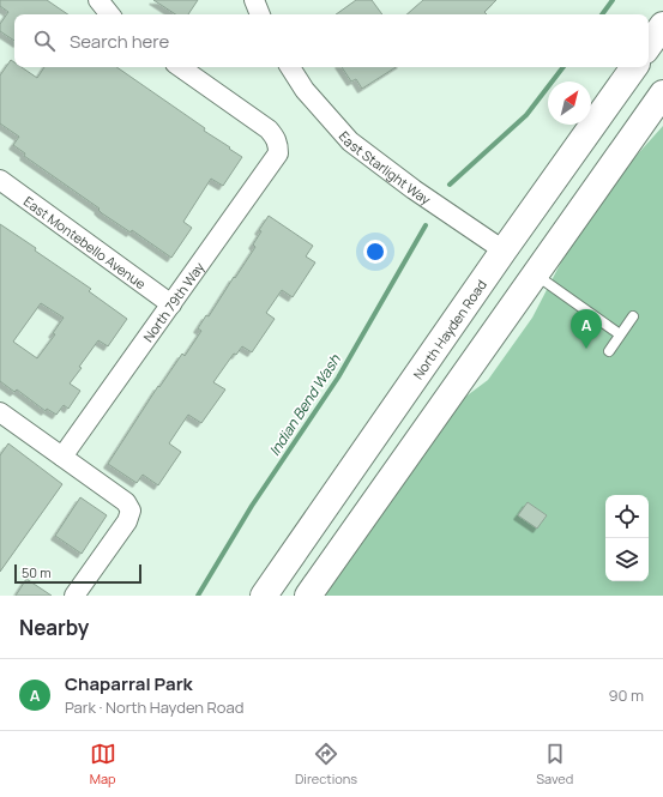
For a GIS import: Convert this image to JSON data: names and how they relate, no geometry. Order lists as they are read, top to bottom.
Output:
{
  "streets": {
    "main road": ["North Hayden Road"],
    "street": ["East Starlight Way", "East Montebello Avenue", "North 79th Way"]
  },
  "crossings": [
    ["East Starlight Way", "North Hayden Road"],
    ["East Montebello Avenue", "North 79th Way"]
  ],
  "water": ["Indian Bend Wash"],
  "scale_bar": "50 m",
  "north": "top right",
  "page": {
    "search": "Search here",
    "pins": "A",
    "scale": "50 m",
    "heading": "Nearby",
    "list": [
      {
        "mark": "A",
        "name": "Chaparral Park",
        "note": "Park · North Hayden Road",
        "value": "90 m"
      }
    ],
    "nav": ["Map", "Directions", "Saved"]
  }
}
